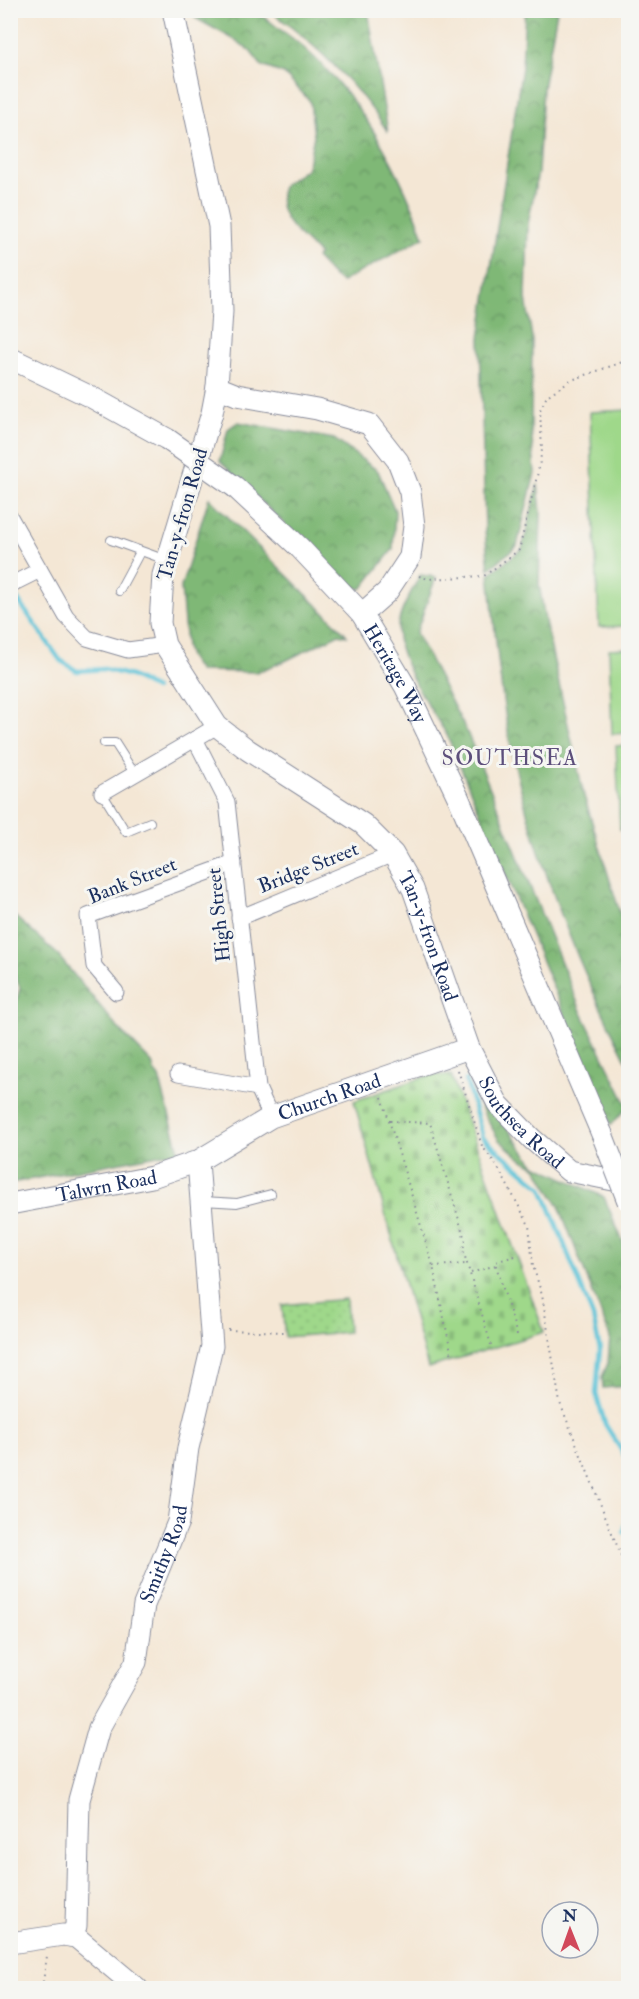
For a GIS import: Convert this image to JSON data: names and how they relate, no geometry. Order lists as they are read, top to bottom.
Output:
{
  "streets": {
    "street": [
      "Tan-y-fron Road",
      "Heritage Way",
      "Bridge Street",
      "Bank Street",
      "High Street",
      "Church Road",
      "Southsea Road",
      "Talwrn Road",
      "Smithy Road"
    ]
  },
  "crossings": [
    ["Tan-y-fron Road", "Bridge Street"],
    ["Tan-y-fron Road", "Church Road"],
    ["Tan-y-fron Road", "Southsea Road"],
    ["Bridge Street", "High Street"],
    ["Bank Street", "High Street"],
    ["High Street", "Church Road"],
    ["Church Road", "Southsea Road"],
    ["Church Road", "Talwrn Road"],
    ["Church Road", "Smithy Road"],
    ["Talwrn Road", "Smithy Road"]
  ],
  "districts": ["SOUTHSEA"],
  "north": "top"
}
